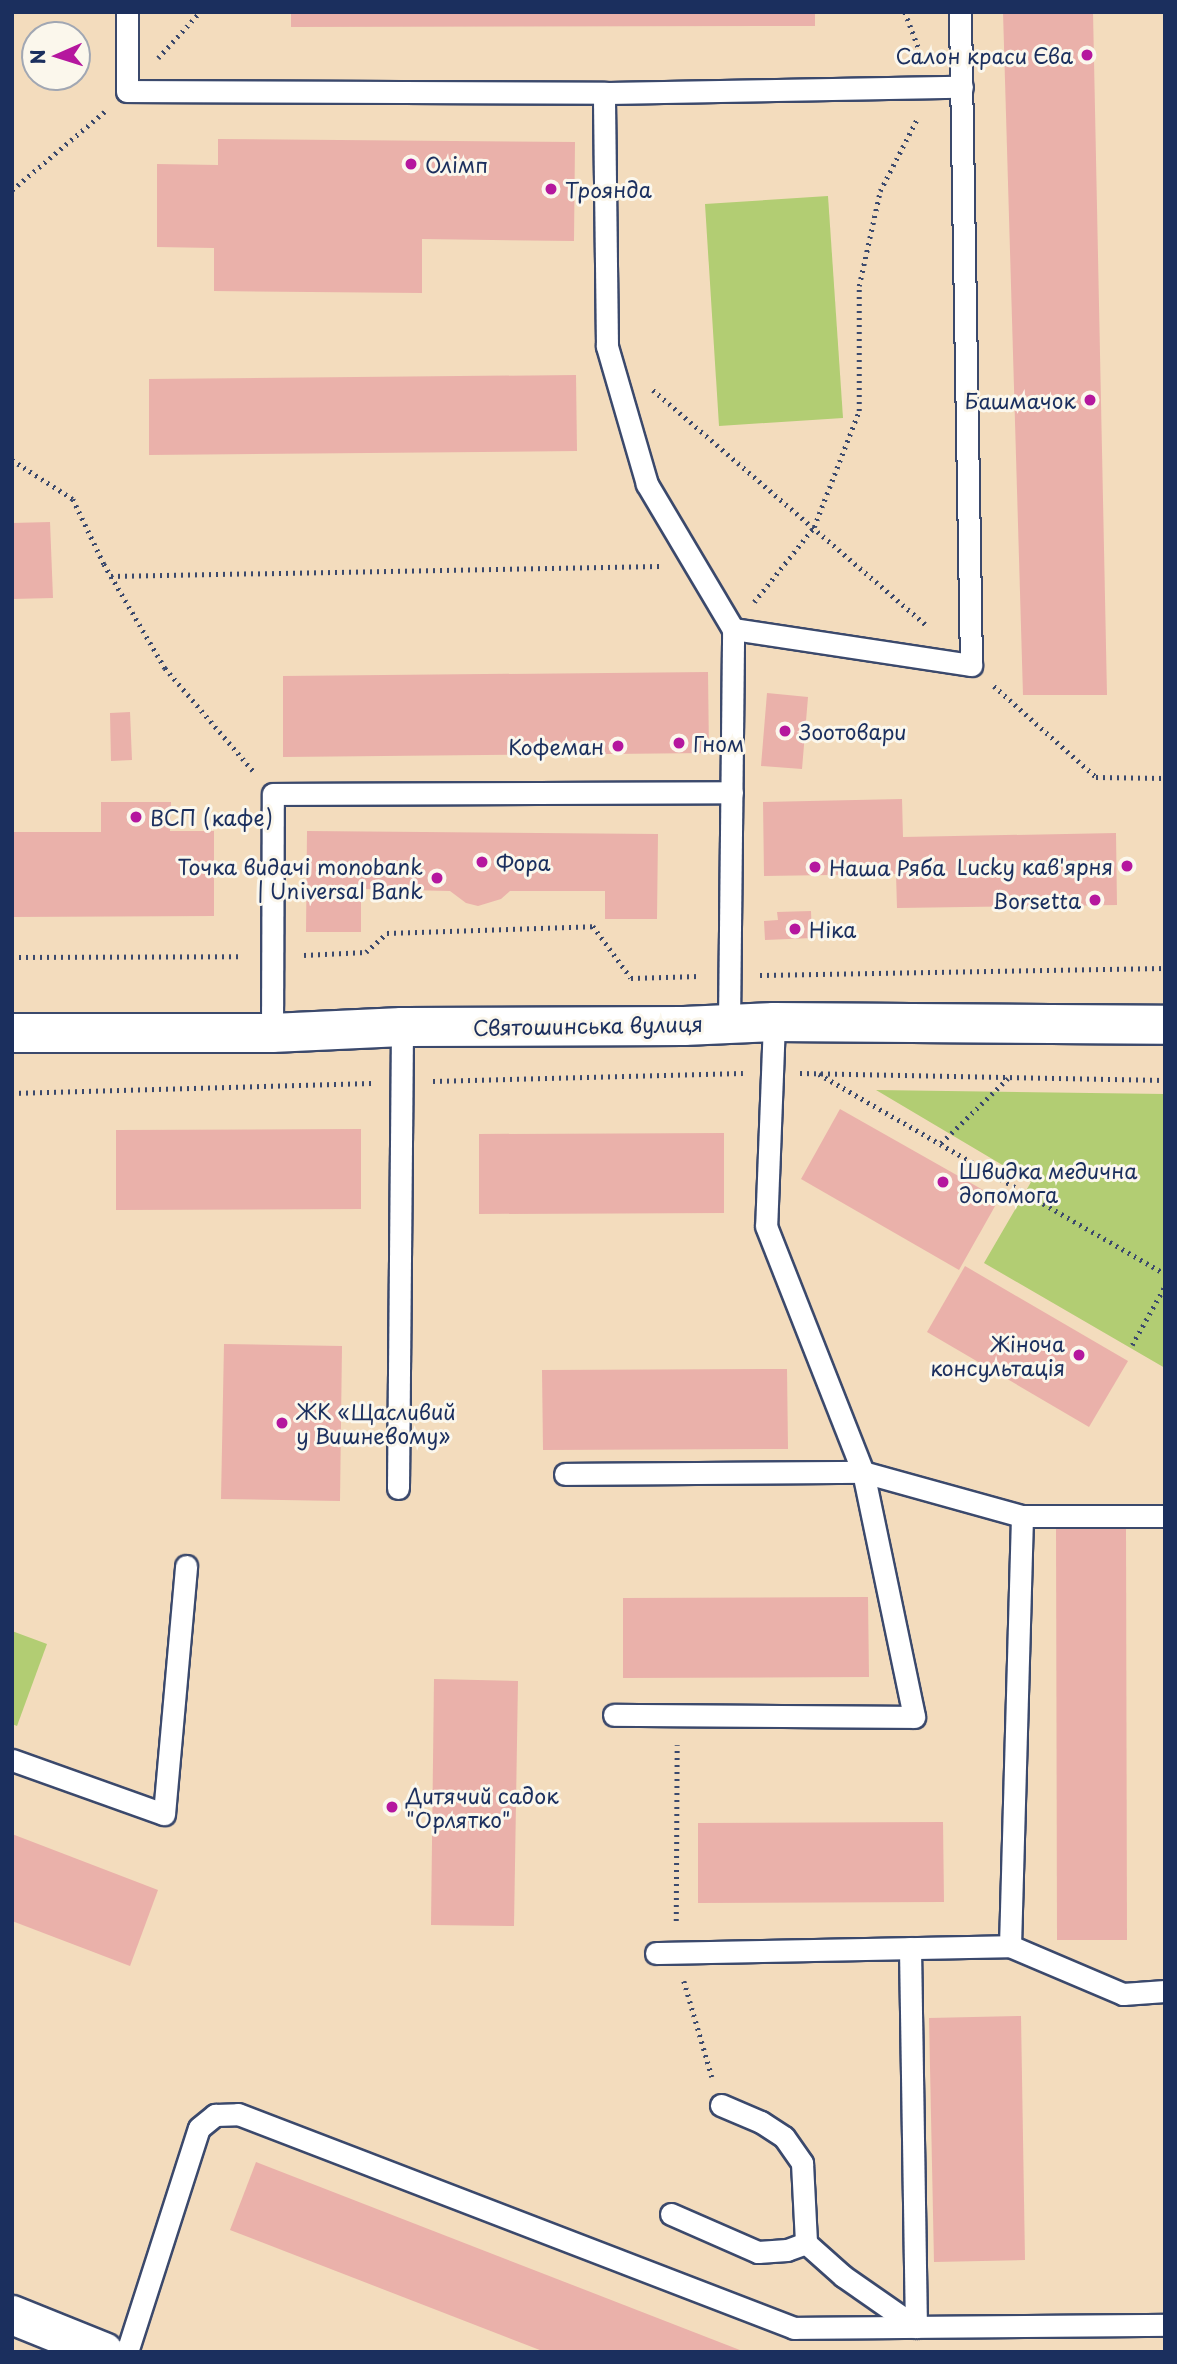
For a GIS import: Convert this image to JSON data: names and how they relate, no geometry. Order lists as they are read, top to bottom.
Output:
{
  "streets": {
    "street": ["Святошинська вулиця"]
  },
  "places": [
    "Салон краси Єва",
    "Олімп",
    "Троянда",
    "Башмачок",
    "Зоотовари",
    "Гном",
    "Кофеман",
    "ВСП (кафе)",
    "Фора",
    "Lucky кав'ярня",
    "Наша Ряба",
    "Точка видачі monobank | Universal Bank",
    "Borsetta",
    "Ніка",
    "Швидка медична допомога",
    "Жіноча консультація",
    "ЖК «Щасливий у Вишневому»",
    "Дитячий садок \"Орлятко\""
  ],
  "north": "left"
}
